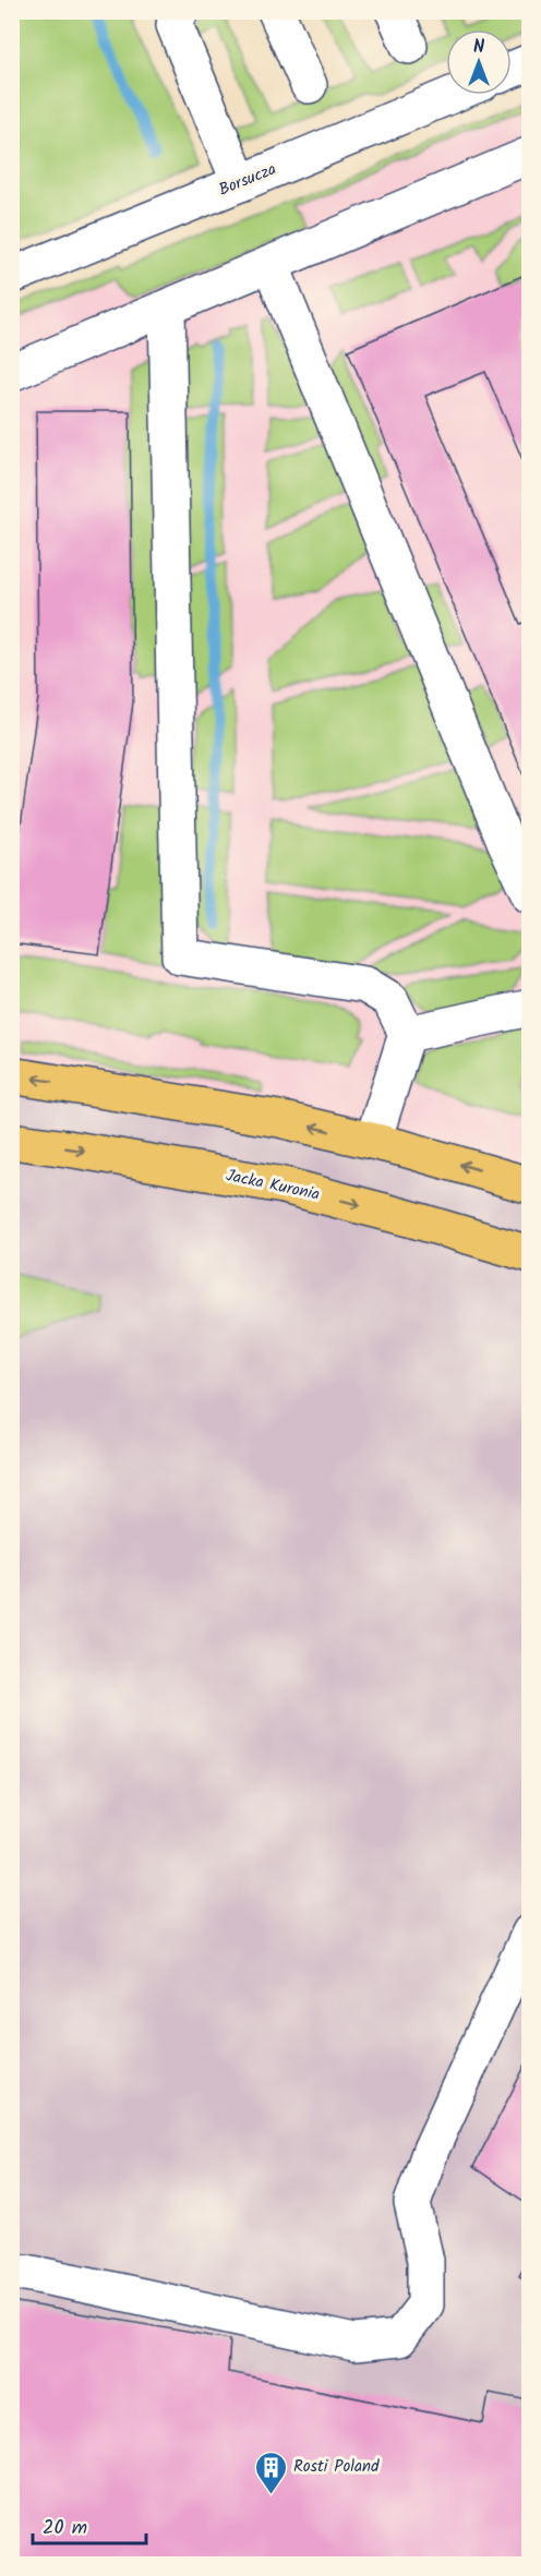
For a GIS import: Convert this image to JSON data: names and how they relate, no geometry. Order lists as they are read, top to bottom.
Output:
{
  "streets": {
    "main road": ["Jacka Kuronia"],
    "street": ["Borsucza"]
  },
  "places": {
    "building": ["Rosti Poland"]
  },
  "scale_bar": "20 m",
  "north": "top"
}
